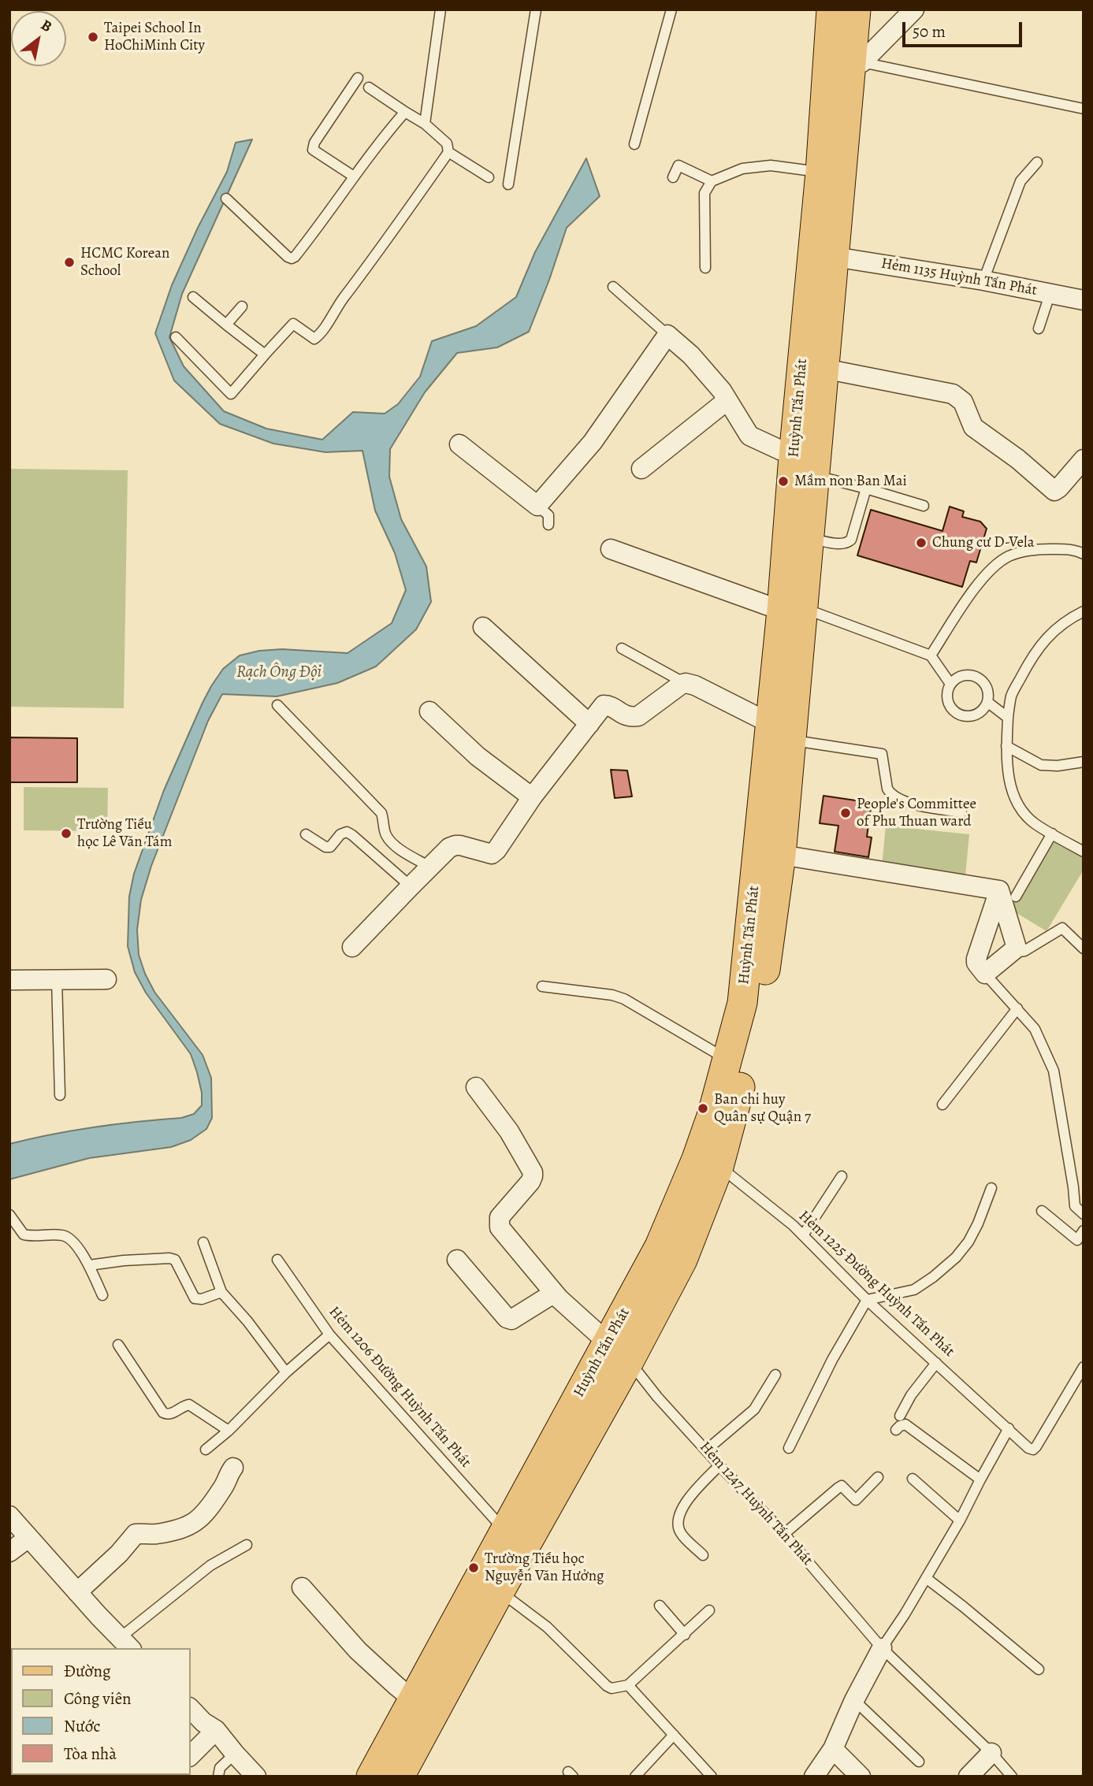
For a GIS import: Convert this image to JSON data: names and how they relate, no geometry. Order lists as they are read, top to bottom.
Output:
{
  "streets": {
    "main road": ["Huỳnh Tấn Phát"],
    "street": ["Hẻm 1135 Huỳnh Tấn Phát"],
    "lane": ["Hẻm 1225 Đường Huỳnh Tấn Phát", "Hẻm 1206 Đường Huỳnh Tấn Phát", "Hẻm 1247 Huỳnh Tấn Phát"]
  },
  "crossings": [
    ["Hẻm 1135 Huỳnh Tấn Phát", "Huỳnh Tấn Phát"],
    ["Huỳnh Tấn Phát", "Hẻm 1225 Đường Huỳnh Tấn Phát"],
    ["Huỳnh Tấn Phát", "Hẻm 1206 Đường Huỳnh Tấn Phát"],
    ["Huỳnh Tấn Phát", "Hẻm 1247 Huỳnh Tấn Phát"]
  ],
  "water": ["Rạch Ông Đội"],
  "places": [
    "Taipei School In HoChiMinh City",
    "HCMC Korean School",
    "Mầm non Ban Mai",
    "Chung cư D-Vela",
    "People's Committee of Phu Thuan ward",
    "Trường Tiểu học Lê Văn Tám",
    "Ban chỉ huy Quân sự Quận 7",
    "Trường Tiểu học Nguyễn Văn Hưởng"
  ],
  "legend": [
    "Đường",
    "Công viên",
    "Nước",
    "Tòa nhà"
  ],
  "scale_bar": "50 m",
  "north": "top right"
}
